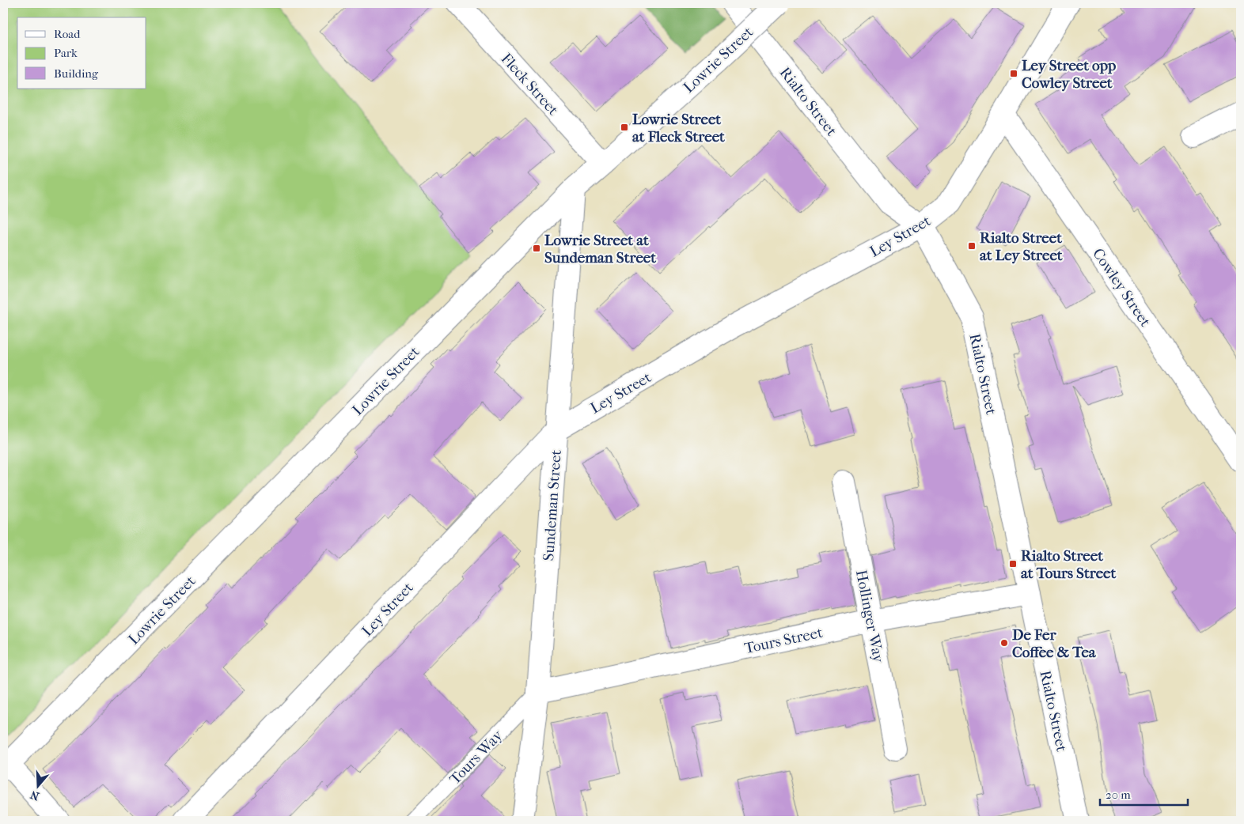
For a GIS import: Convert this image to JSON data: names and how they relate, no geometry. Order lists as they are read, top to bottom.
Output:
{
  "streets": {
    "street": [
      "Lowrie Street",
      "Fleck Street",
      "Rialto Street",
      "Ley Street",
      "Cowley Street",
      "Sundeman Street",
      "Hollinger Way",
      "Tours Street"
    ],
    "lane": ["Tours Way"]
  },
  "crossings": [
    ["Lowrie Street", "Fleck Street"],
    ["Lowrie Street", "Sundeman Street"],
    ["Rialto Street", "Ley Street"],
    ["Rialto Street", "Tours Street"],
    ["Ley Street", "Cowley Street"],
    ["Ley Street", "Sundeman Street"],
    ["Sundeman Street", "Tours Street"],
    ["Sundeman Street", "Tours Way"],
    ["Hollinger Way", "Tours Street"],
    ["Tours Street", "Tours Way"]
  ],
  "places": {
    "transit": [
      "Ley Street opp Cowley Street",
      "Lowrie Street at Fleck Street",
      "Rialto Street at Ley Street",
      "Lowrie Street at Sundeman Street",
      "Rialto Street at Tours Street"
    ],
    "other": ["De Fer Coffee & Tea"]
  },
  "legend": ["Road", "Park", "Building"],
  "scale_bar": "20 m",
  "north": "bottom"
}
